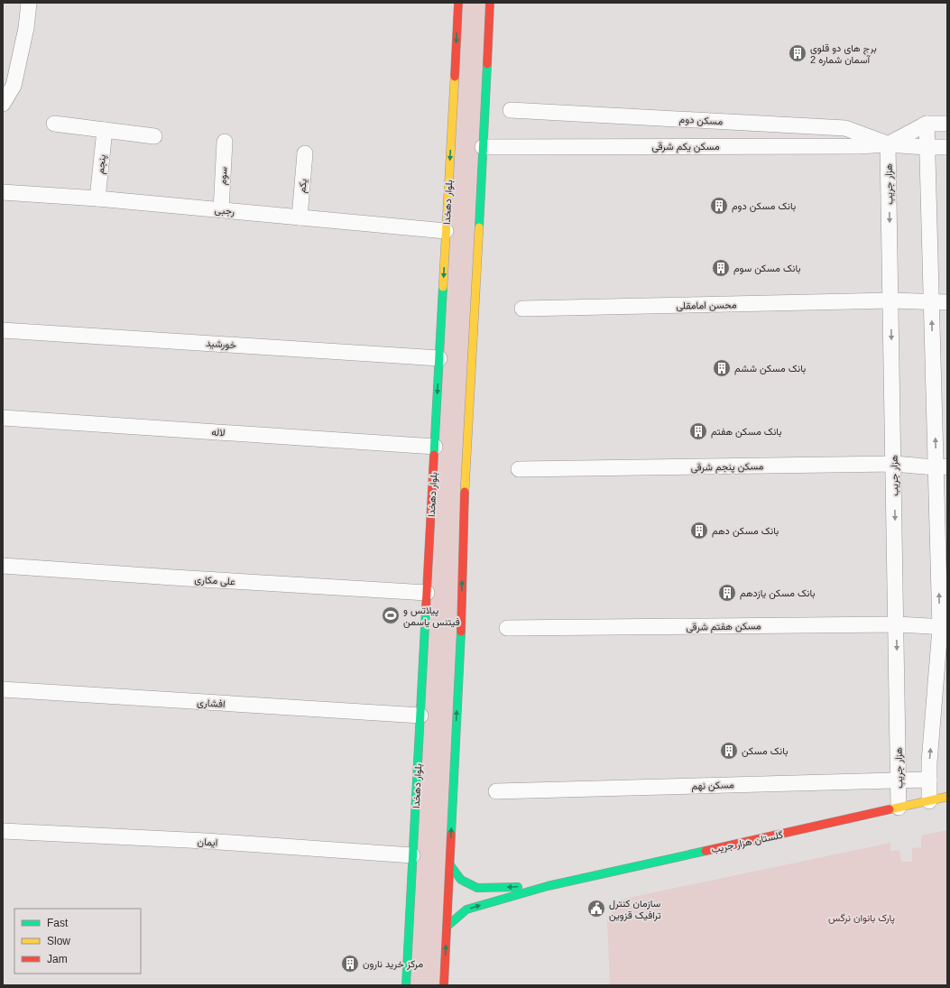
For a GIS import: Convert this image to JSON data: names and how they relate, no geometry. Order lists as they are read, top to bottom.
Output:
{
  "streets": {
    "main road": ["بلوار دهخدا", "گلستان هزار جریب"],
    "street": [
      "مسکن دوم",
      "مسکن یکم شرقی",
      "پنجم",
      "سوم",
      "هزار جریب",
      "یکم",
      "رجبی",
      "محسن امامقلی",
      "خورشید",
      "لاله",
      "مسکن پنجم شرقی",
      "علی مکاری",
      "مسکن هفتم شرقی",
      "افشاری",
      "مسکن نهم",
      "ایمان"
    ]
  },
  "crossings": [
    ["مسکن دوم", "مسکن یکم شرقی"],
    ["مسکن دوم", "هزار جریب"],
    ["مسکن یکم شرقی", "هزار جریب"],
    ["پنجم", "رجبی"],
    ["سوم", "رجبی"],
    ["هزار جریب", "محسن امامقلی"],
    ["هزار جریب", "مسکن پنجم شرقی"],
    ["هزار جریب", "مسکن هفتم شرقی"],
    ["هزار جریب", "مسکن نهم"],
    ["هزار جریب", "گلستان هزار جریب"],
    ["یکم", "رجبی"],
    ["بلوار دهخدا", "رجبی"],
    ["بلوار دهخدا", "خورشید"],
    ["بلوار دهخدا", "لاله"],
    ["بلوار دهخدا", "علی مکاری"],
    ["بلوار دهخدا", "افشاری"],
    ["بلوار دهخدا", "ایمان"]
  ],
  "parks": ["پارک بانوان نرگس"],
  "places": {
    "building": [
      "برج های دو قلوی آسمان شماره 2",
      "بانک مسکن دوم",
      "بانک مسکن سوم",
      "بانک مسکن ششم",
      "بانک مسکن هفتم",
      "بانک مسکن دهم",
      "بانک مسکن یازدهم",
      "بانک مسکن",
      "مرکز خرید نارون"
    ],
    "sports": ["پیلاتس و فیتنس یاسمن"],
    "public building": ["سازمان کنترل ترافیک قزوین"]
  },
  "legend": ["Fast", "Slow", "Jam"]
}
